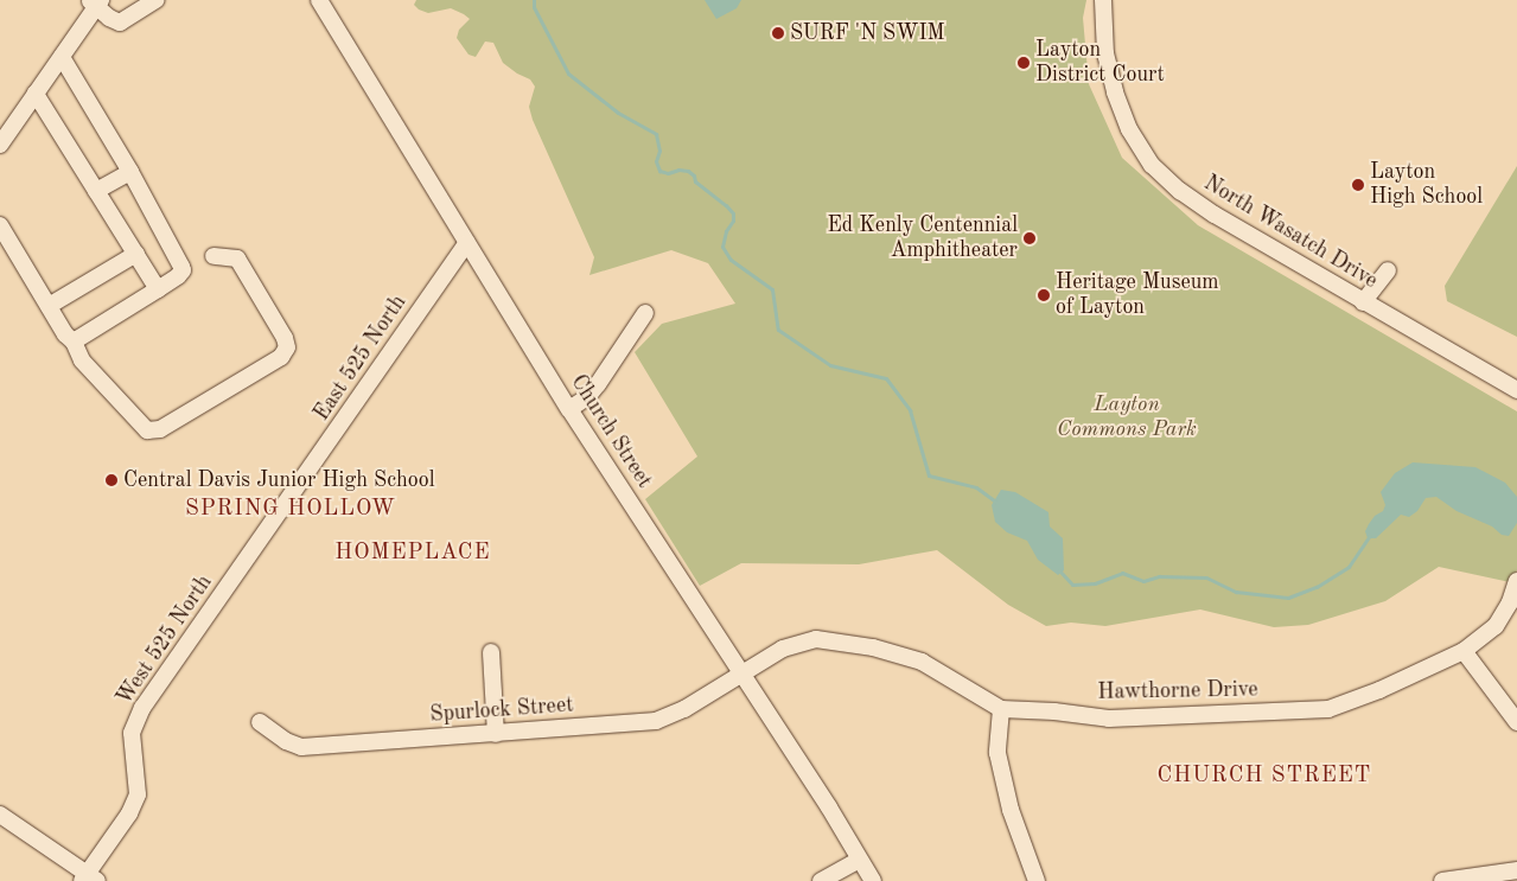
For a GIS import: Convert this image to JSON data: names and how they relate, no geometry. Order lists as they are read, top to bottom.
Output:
{
  "streets": {
    "street": [
      "North Wasatch Drive",
      "East 525 North",
      "Church Street",
      "West 525 North",
      "Hawthorne Drive",
      "Spurlock Street"
    ]
  },
  "crossings": [
    ["East 525 North", "Church Street"],
    ["East 525 North", "West 525 North"],
    ["Church Street", "Hawthorne Drive"],
    ["Church Street", "Spurlock Street"],
    ["Hawthorne Drive", "Spurlock Street"]
  ],
  "districts": ["SPRING HOLLOW", "HOMEPLACE", "CHURCH STREET"],
  "parks": ["Layton Commons Park"],
  "places": [
    "SURF 'N SWIM",
    "Layton District Court",
    "Layton High School",
    "Ed Kenly Centennial Amphitheater",
    "Heritage Museum of Layton",
    "Central Davis Junior High School"
  ]
}
